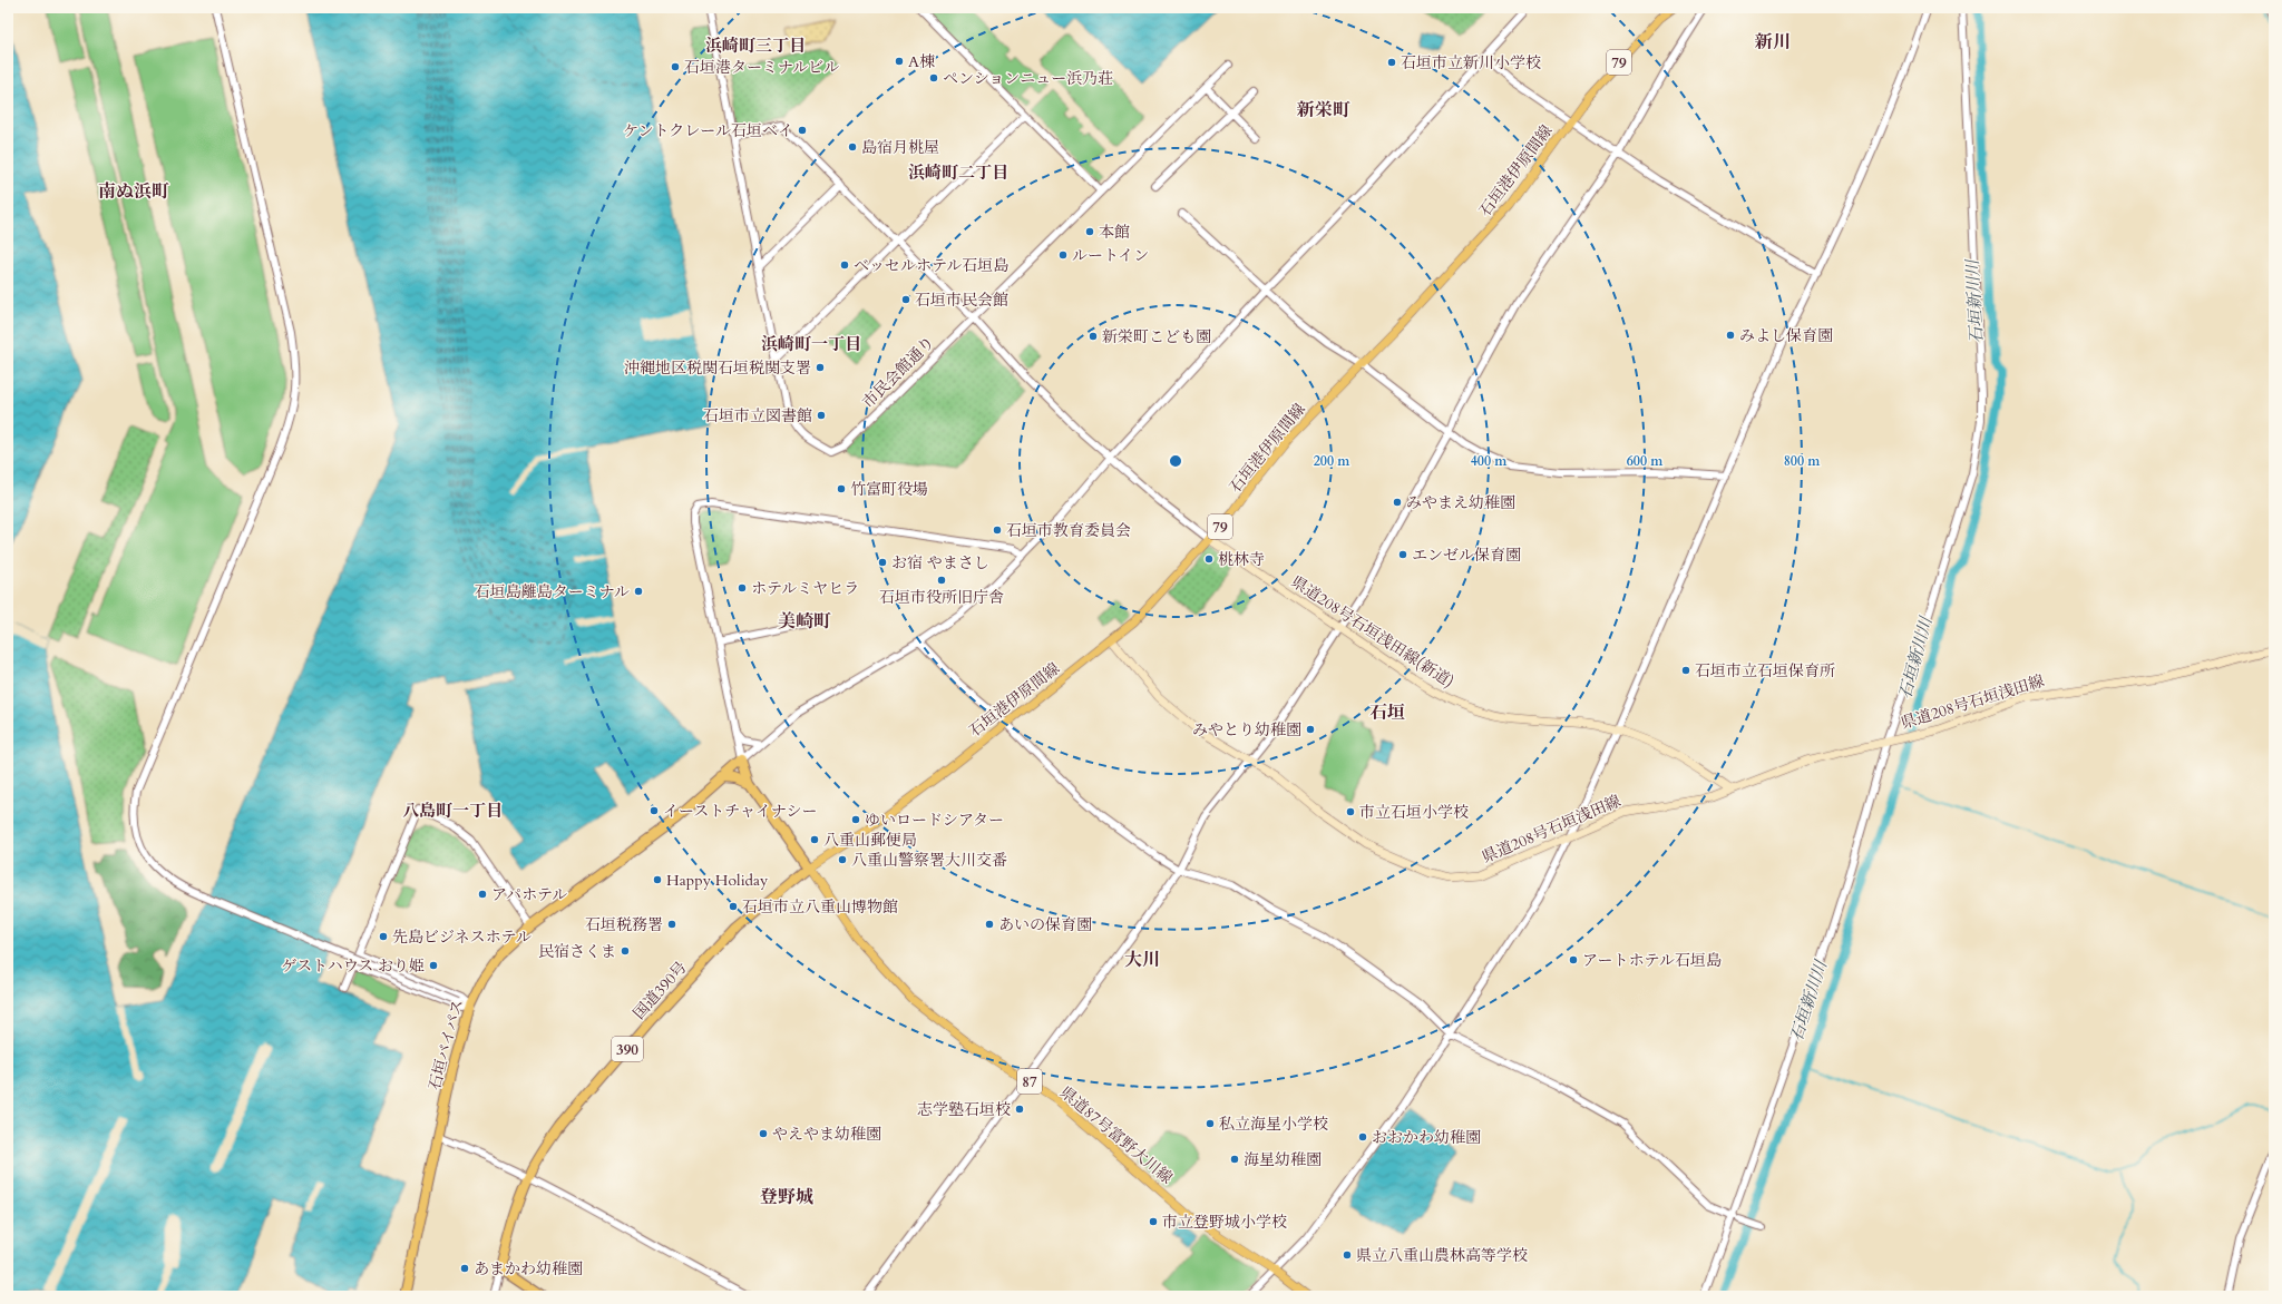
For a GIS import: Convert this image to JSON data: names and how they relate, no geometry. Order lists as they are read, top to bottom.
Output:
{
  "streets": {
    "highway": ["国道390号", "石垣バイパス", "390"],
    "main road": [
      "79",
      "石垣港伊原間線",
      "県道208号石垣浅田線(新道)",
      "県道208号石垣浅田線",
      "87",
      "県道87号富野大川線"
    ],
    "street": ["市民会館通り"]
  },
  "crossings": [
    ["石垣港伊原間線", "県道208号石垣浅田線(新道)"],
    ["石垣港伊原間線", "県道208号石垣浅田線"],
    ["石垣港伊原間線", "国道390号"],
    ["石垣港伊原間線", "県道87号富野大川線"],
    ["県道208号石垣浅田線(新道)", "県道208号石垣浅田線"],
    ["国道390号", "県道87号富野大川線"]
  ],
  "districts": [
    "新川",
    "浜崎町三丁目",
    "新栄町",
    "浜崎町二丁目",
    "南ぬ浜町",
    "浜崎町一丁目",
    "美崎町",
    "石垣",
    "八島町一丁目",
    "大川",
    "登野城"
  ],
  "water": ["石垣新川川"],
  "places": [
    "A棟",
    "石垣市立新川小学校",
    "石垣港ターミナルビル",
    "ペンションニュー浜乃荘",
    "ケントクレール石垣ベイ",
    "島宿月桃屋",
    "本館",
    "ルートイン",
    "ベッセルホテル石垣島",
    "石垣市民会館",
    "みよし保育園",
    "新栄町こども園",
    "沖縄地区税関石垣税関支署",
    "石垣市立図書館",
    "竹富町役場",
    "みやまえ幼稚園",
    "石垣市教育委員会",
    "エンゼル保育園",
    "桃林寺",
    "お宿 やまさし",
    "石垣市役所旧庁舎",
    "ホテルミヤヒラ",
    "石垣島離島ターミナル",
    "石垣市立石垣保育所",
    "みやとり幼稚園",
    "イーストチャイナシー",
    "市立石垣小学校",
    "ゆいロードシアター",
    "八重山郵便局",
    "八重山警察署大川交番",
    "Happy Holiday",
    "アパホテル",
    "石垣市立八重山博物館",
    "石垣税務署",
    "あいの保育園",
    "先島ビジネスホテル",
    "民宿さくま",
    "アートホテル石垣島",
    "ゲストハウス おり姫",
    "志学塾石垣校",
    "私立海星小学校",
    "やえやま幼稚園",
    "おおかわ幼稚園",
    "海星幼稚園",
    "市立登野城小学校",
    "県立八重山農林高等学校",
    "あまかわ幼稚園"
  ],
  "rings": [
    "200 m",
    "400 m",
    "600 m",
    "800 m"
  ]
}
